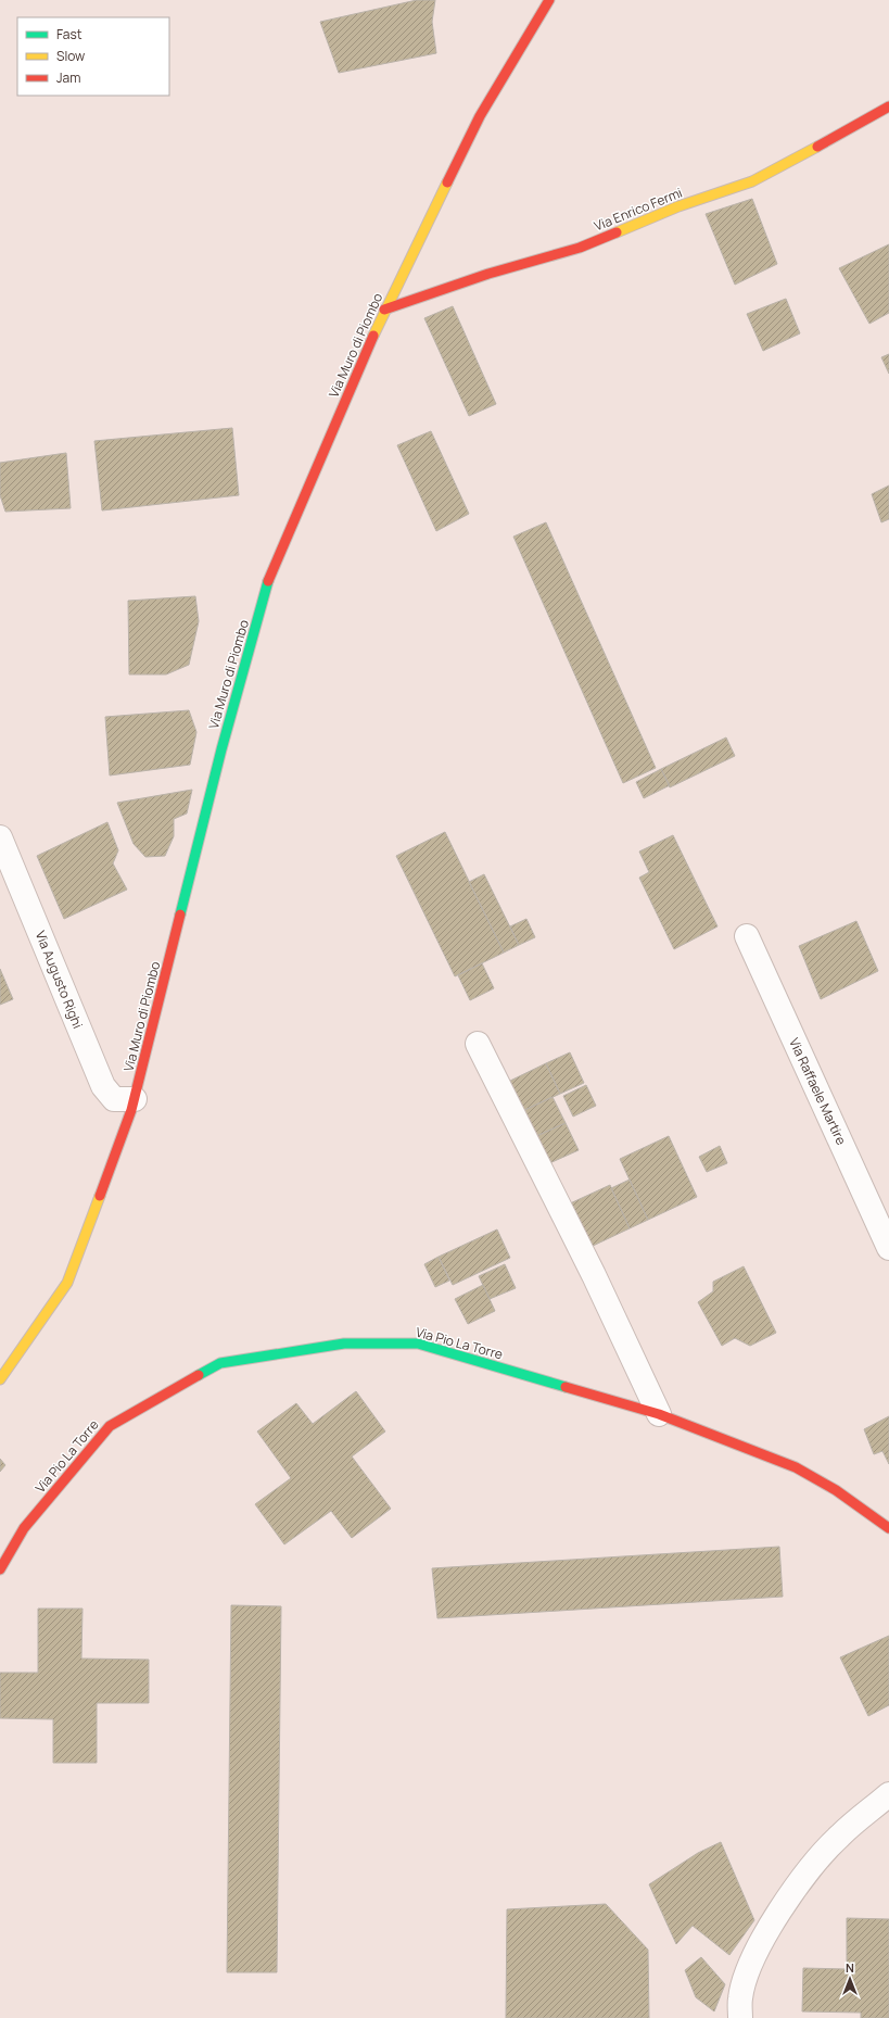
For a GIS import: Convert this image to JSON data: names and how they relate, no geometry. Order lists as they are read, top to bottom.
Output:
{
  "streets": {
    "street": [
      "Via Enrico Fermi",
      "Via Muro di Piombo",
      "Via Augusto Righi",
      "Via Raffaele Martire",
      "Via Pio La Torre"
    ]
  },
  "crossings": [
    ["Via Enrico Fermi", "Via Muro di Piombo"],
    ["Via Muro di Piombo", "Via Augusto Righi"]
  ],
  "legend": ["Fast", "Slow", "Jam"],
  "north": "top"
}
